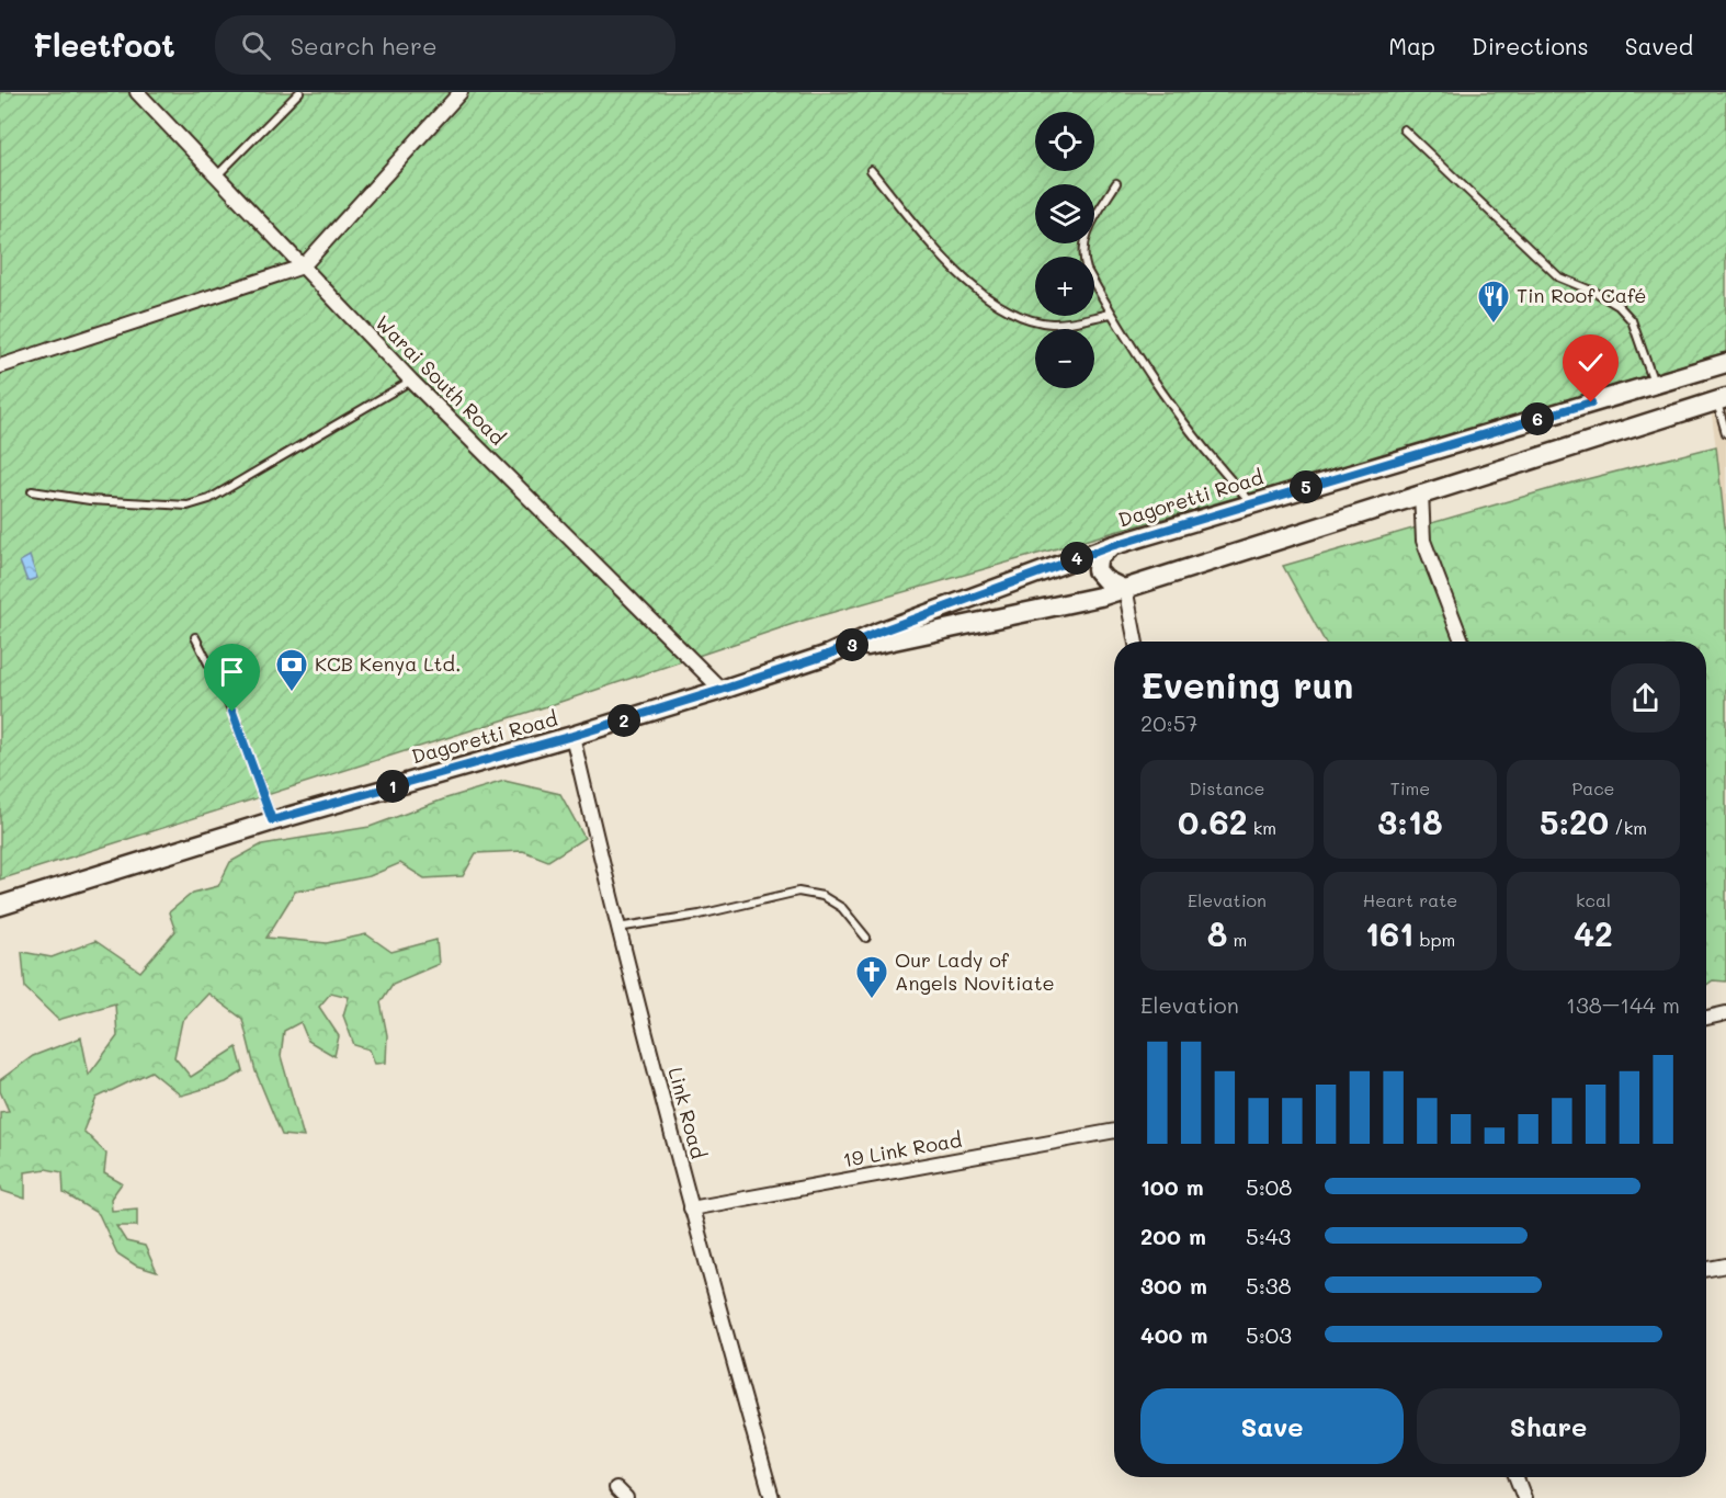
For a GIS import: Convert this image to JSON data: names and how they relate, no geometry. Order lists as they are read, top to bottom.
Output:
{
  "streets": {
    "main road": ["Dagoretti Road"],
    "street": ["Warai South Road", "Link Road", "19 Link Road"]
  },
  "crossings": [
    ["Warai South Road", "Dagoretti Road"],
    ["Dagoretti Road", "Link Road"],
    ["Link Road", "19 Link Road"]
  ],
  "places": {
    "restaurant": ["Tin Roof Café"],
    "bank": ["KCB Kenya Ltd."],
    "church": ["Our Lady of Angels Novitiate"]
  },
  "page": {
    "header": "Fleetfoot",
    "search": "Search here",
    "nav": ["Map", "Directions", "Saved"],
    "map_buttons": ["+", "−"],
    "pins": [
      "6",
      "5",
      "4",
      "3",
      "2",
      "1"
    ],
    "heading": ["Evening run", "20:57"],
    "stats": [
      ["Distance", "0.62 km"],
      ["Time", "3:18"],
      ["Pace", "5:20 /km"],
      ["Elevation", "8 m"],
      ["Heart rate", "161 bpm"],
      ["kcal", "42"]
    ],
    "chart": ["Elevation", "138–144 m"],
    "list": [
      {
        "name": "100 m",
        "note": "5:08"
      },
      {
        "name": "200 m",
        "note": "5:43"
      },
      {
        "name": "300 m",
        "note": "5:38"
      },
      {
        "name": "400 m",
        "note": "5:03"
      }
    ],
    "buttons": ["Save", "Share"]
  }
}
